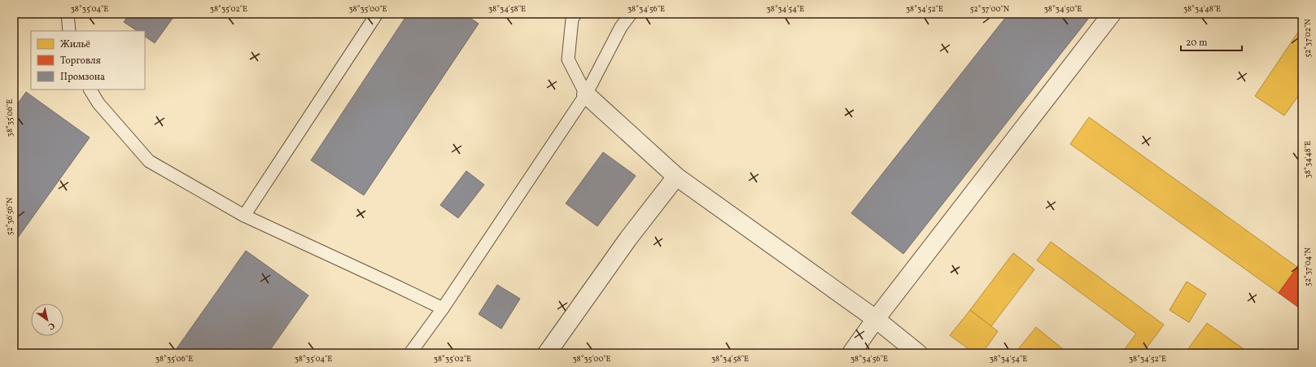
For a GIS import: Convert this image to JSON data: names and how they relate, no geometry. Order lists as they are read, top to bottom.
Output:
{
  "legend": ["Жильё", "Торговля", "Промзона"],
  "scale_bar": "20 m",
  "north": "bottom right",
  "coordinates": [
    "38°35'04\"E",
    "38°35'02\"E",
    "38°35'00\"E",
    "38°34'58\"E",
    "38°34'56\"E",
    "38°34'54\"E",
    "38°34'52\"E",
    "52°37'00\"N",
    "38°34'50\"E",
    "38°34'48\"E",
    "52°37'02\"N",
    "38°35'06\"E",
    "52°36'56\"N",
    "52°37'04\"N"
  ]
}
